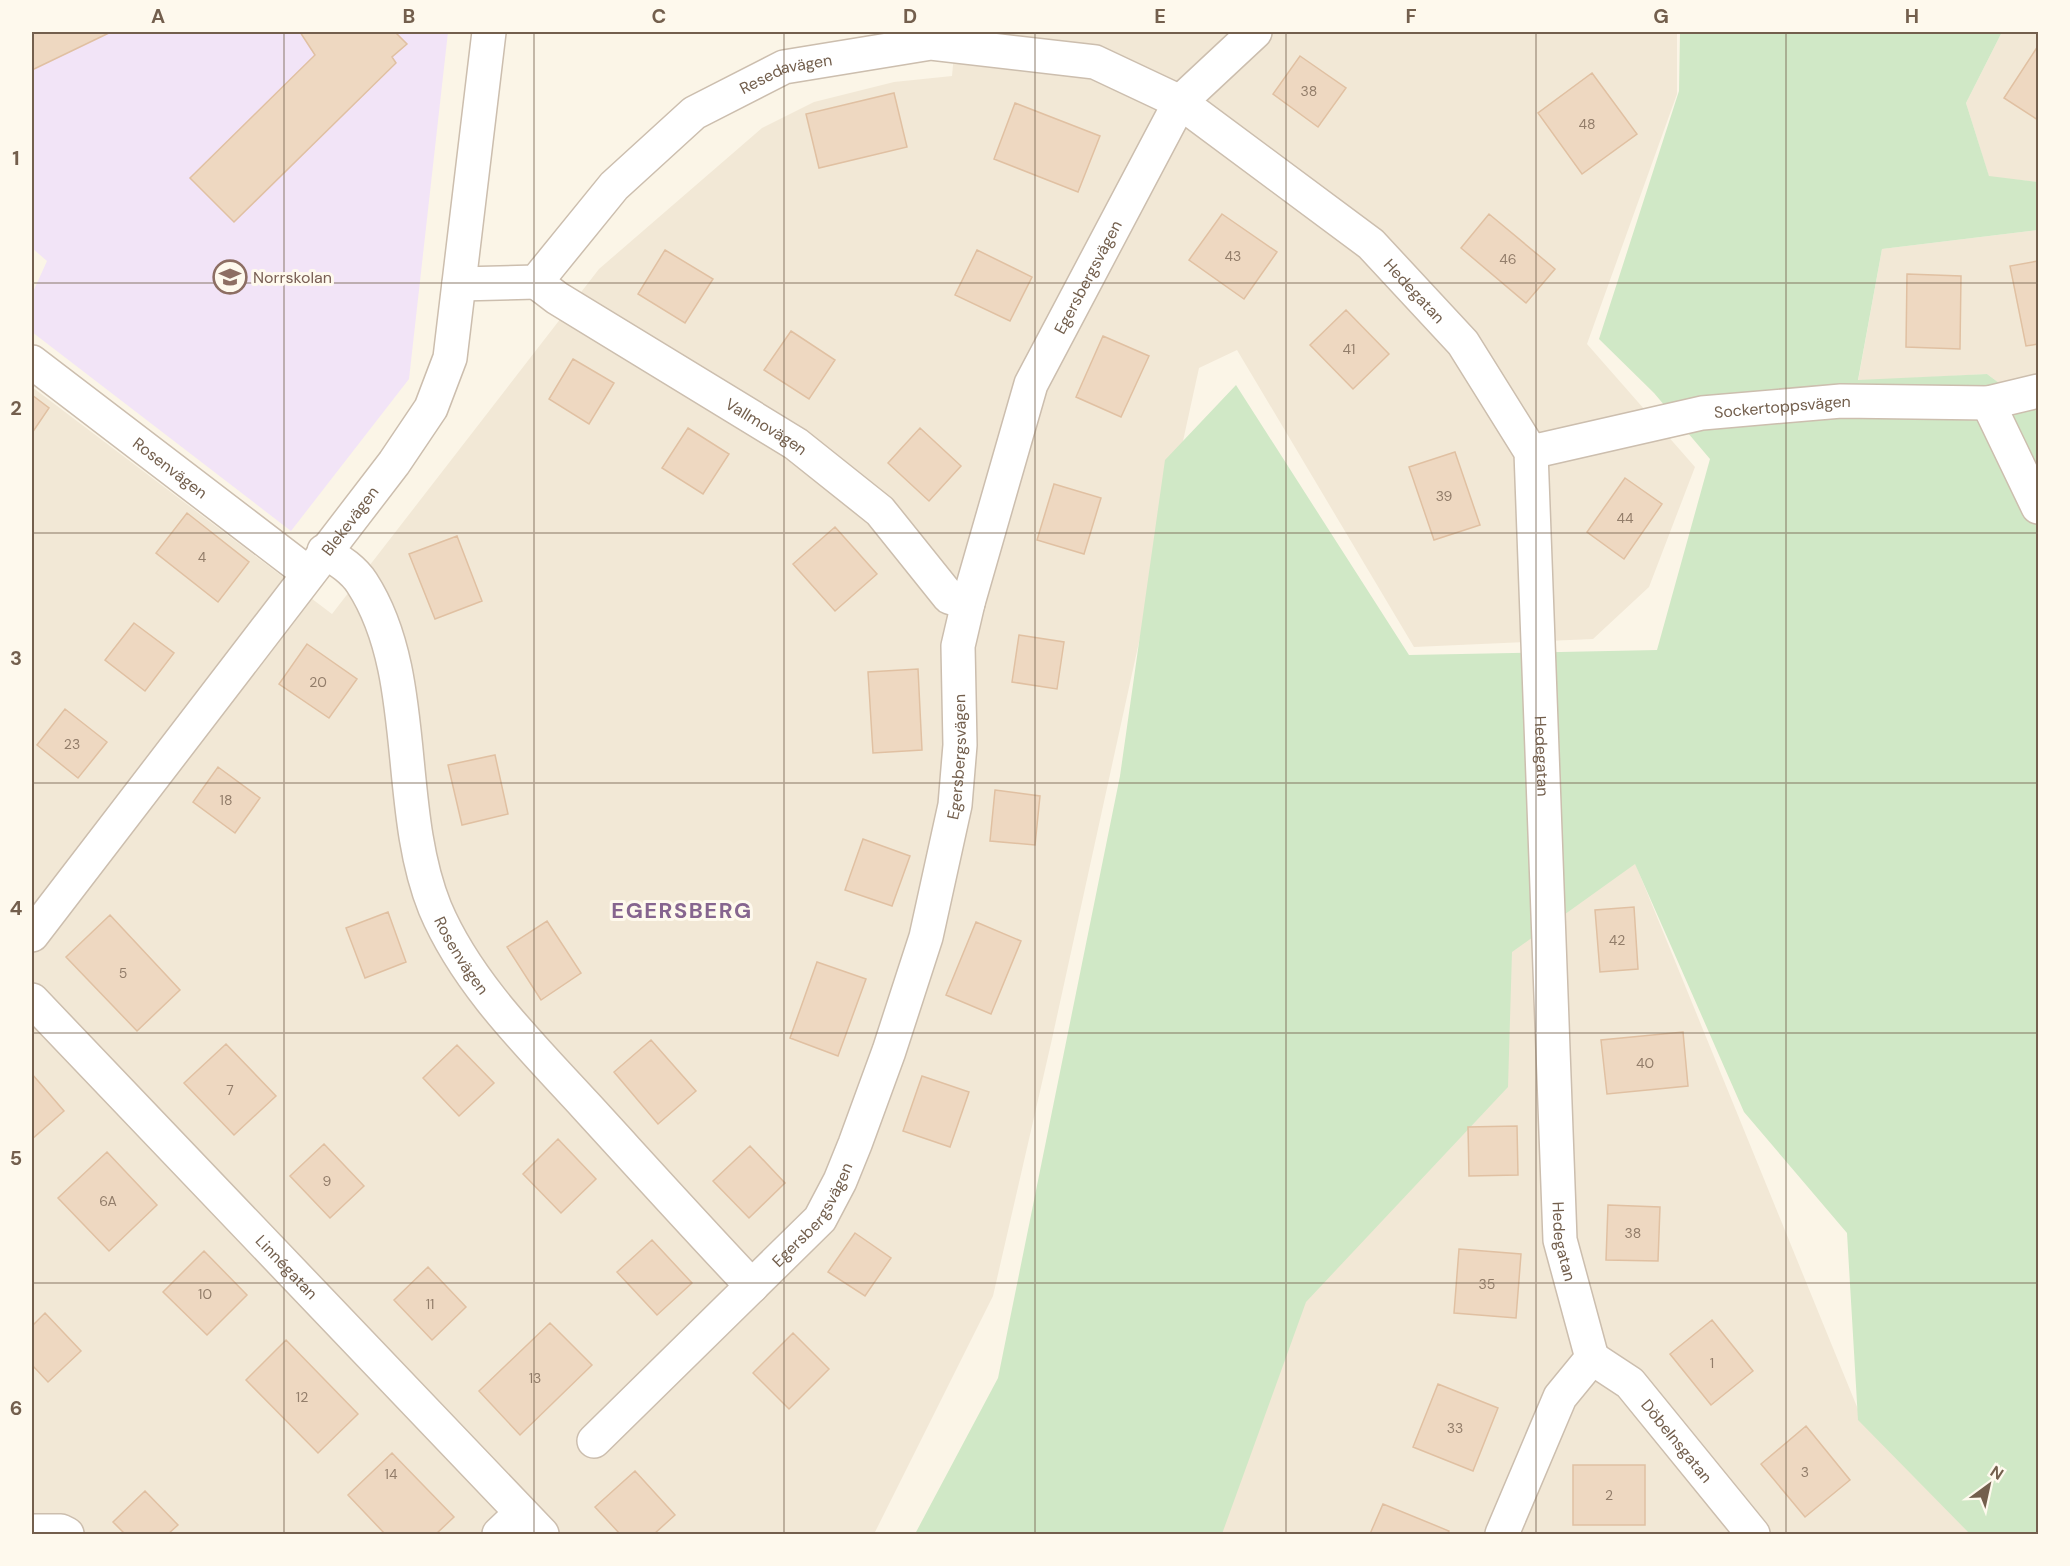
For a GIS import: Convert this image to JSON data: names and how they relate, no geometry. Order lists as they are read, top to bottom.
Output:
{
  "streets": {
    "street": [
      "Resedavägen",
      "Egersbergsvägen",
      "Hedegatan",
      "Sockertoppsvägen",
      "Vallmovägen",
      "Rosenvägen",
      "Blekevägen",
      "Linnégatan",
      "Döbelnsgatan"
    ]
  },
  "crossings": [
    ["Resedavägen", "Egersbergsvägen"],
    ["Resedavägen", "Hedegatan"],
    ["Resedavägen", "Vallmovägen"],
    ["Egersbergsvägen", "Hedegatan"],
    ["Egersbergsvägen", "Vallmovägen"],
    ["Egersbergsvägen", "Rosenvägen"],
    ["Hedegatan", "Sockertoppsvägen"],
    ["Hedegatan", "Döbelnsgatan"],
    ["Rosenvägen", "Blekevägen"]
  ],
  "districts": ["EGERSBERG"],
  "places": {
    "school or university": ["Norrskolan"]
  },
  "house_numbers": [
    "38",
    "48",
    "43",
    "46",
    "41",
    "39",
    "44",
    "4",
    "20",
    "23",
    "18",
    "42",
    "5",
    "40",
    "7",
    "9",
    "6A",
    "38",
    "35",
    "10",
    "11",
    "1",
    "13",
    "12",
    "33",
    "3",
    "14",
    "2"
  ],
  "north": "top right",
  "grid": {
    "columns": [
      "A",
      "B",
      "C",
      "D",
      "E",
      "F",
      "G",
      "H"
    ],
    "rows": [
      "1",
      "2",
      "3",
      "4",
      "5",
      "6"
    ]
  }
}
